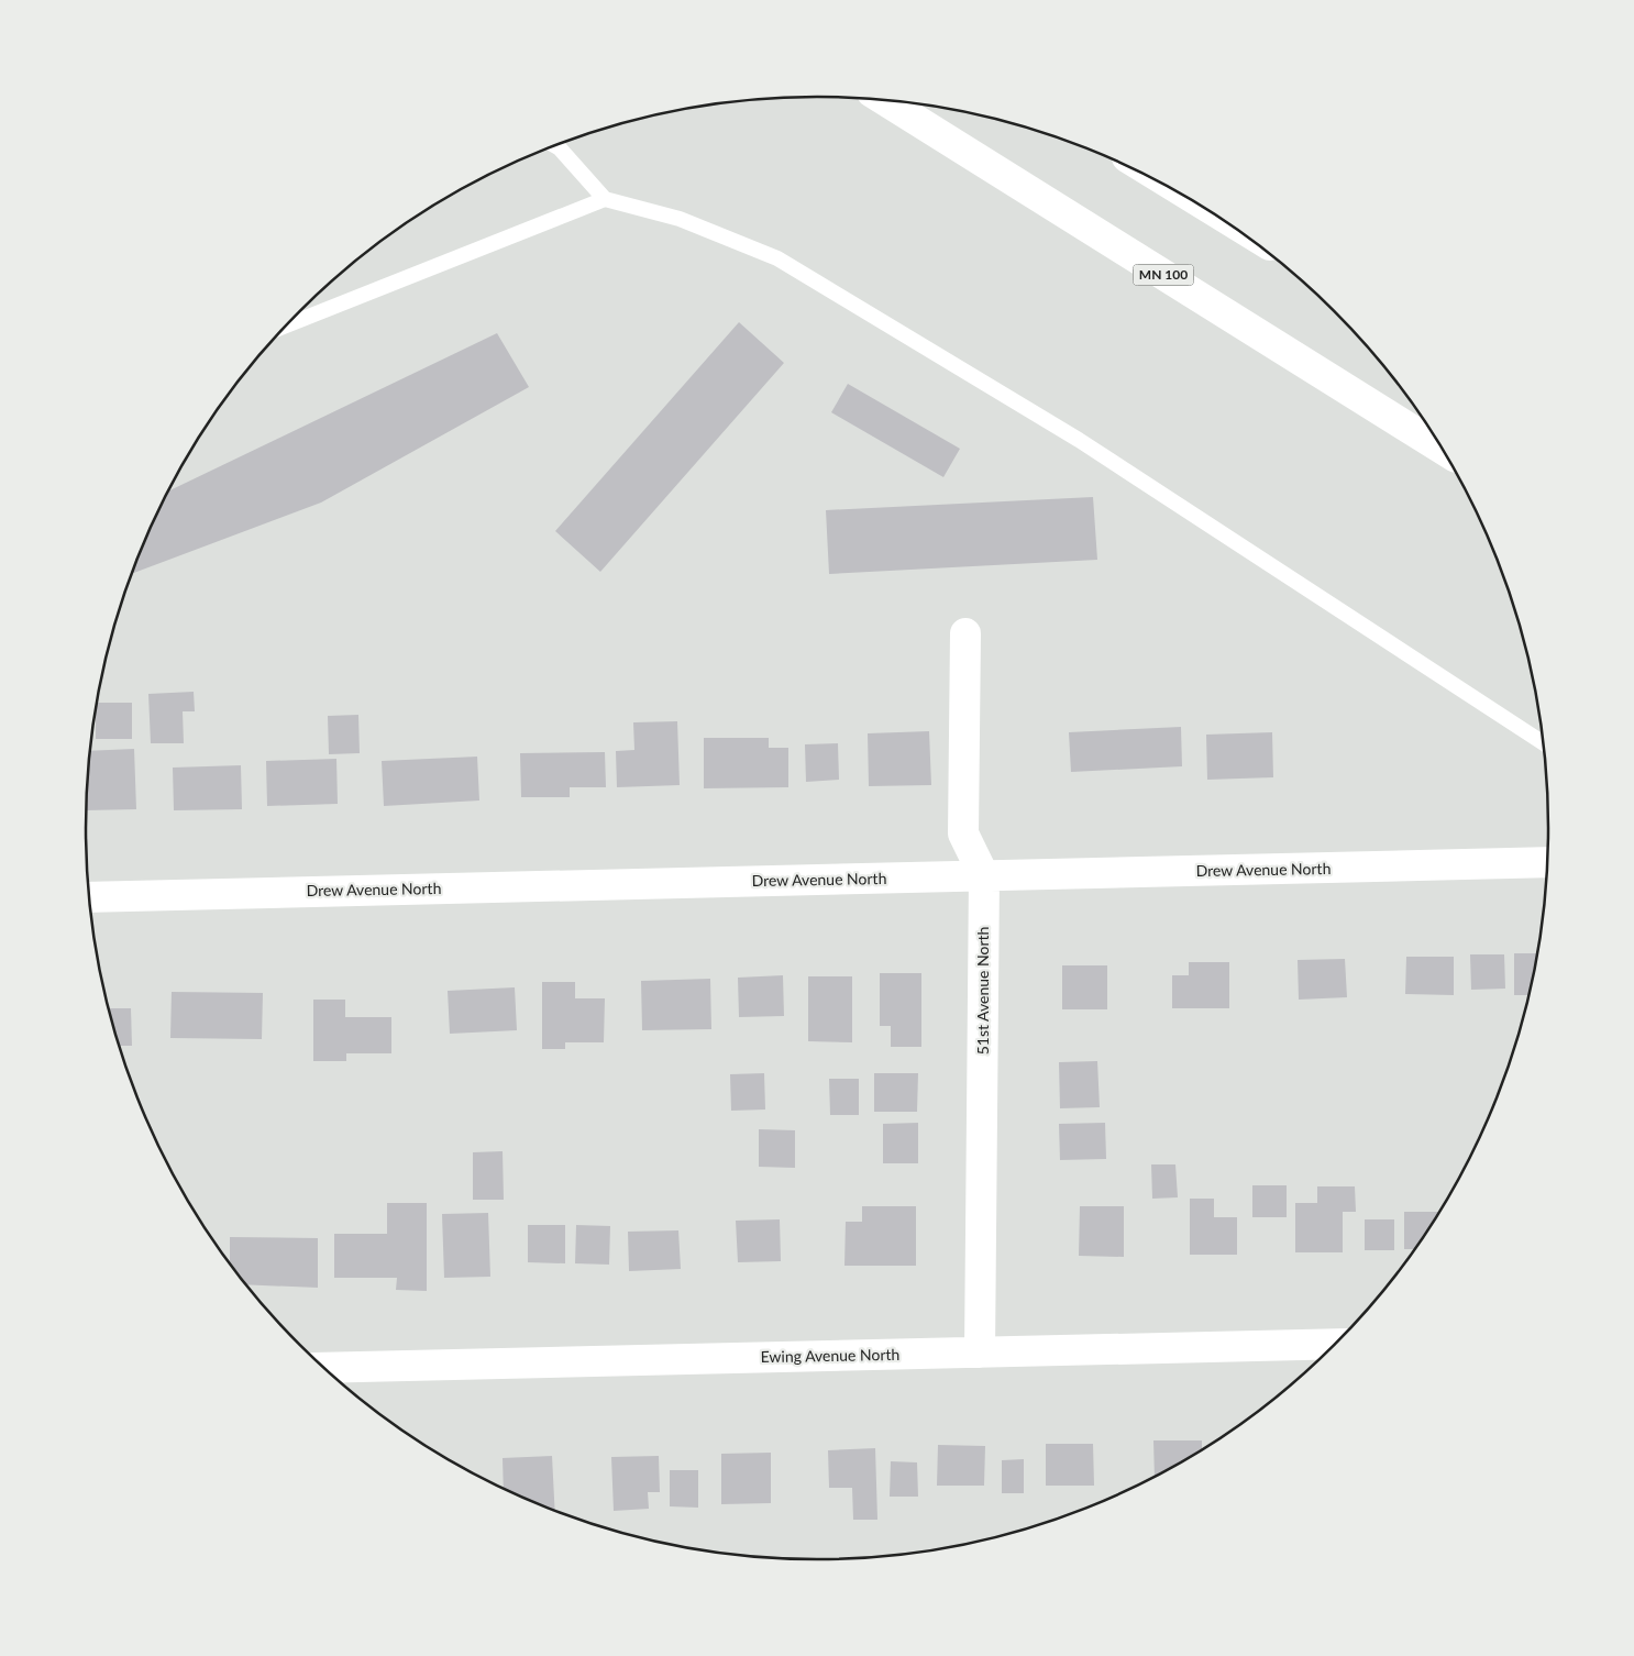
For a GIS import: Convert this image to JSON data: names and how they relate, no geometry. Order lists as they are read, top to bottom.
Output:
{
  "streets": {
    "main road": [
      "MN 100",
      "Drew Avenue North",
      "51st Avenue North",
      "Ewing Avenue North"
    ]
  },
  "crossings": [
    ["Drew Avenue North", "51st Avenue North"],
    ["51st Avenue North", "Ewing Avenue North"]
  ]
}
